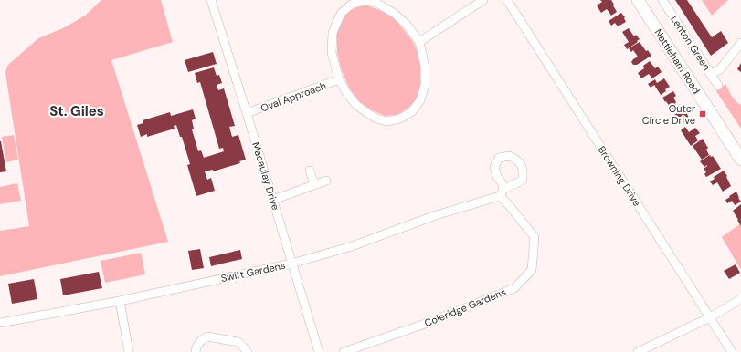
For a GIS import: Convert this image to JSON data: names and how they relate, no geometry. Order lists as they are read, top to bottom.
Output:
{
  "streets": {
    "main road": ["Nettleham Road"],
    "street": [
      "Lenton Green",
      "Oval Approach",
      "Macaulay Drive",
      "Browning Drive",
      "Swift Gardens",
      "Coleridge Gardens"
    ]
  },
  "crossings": [
    ["Oval Approach", "Macaulay Drive"],
    ["Macaulay Drive", "Swift Gardens"],
    ["Swift Gardens", "Coleridge Gardens"]
  ],
  "districts": ["St. Giles"],
  "places": {
    "transit": ["Outer Circle Drive"]
  }
}
